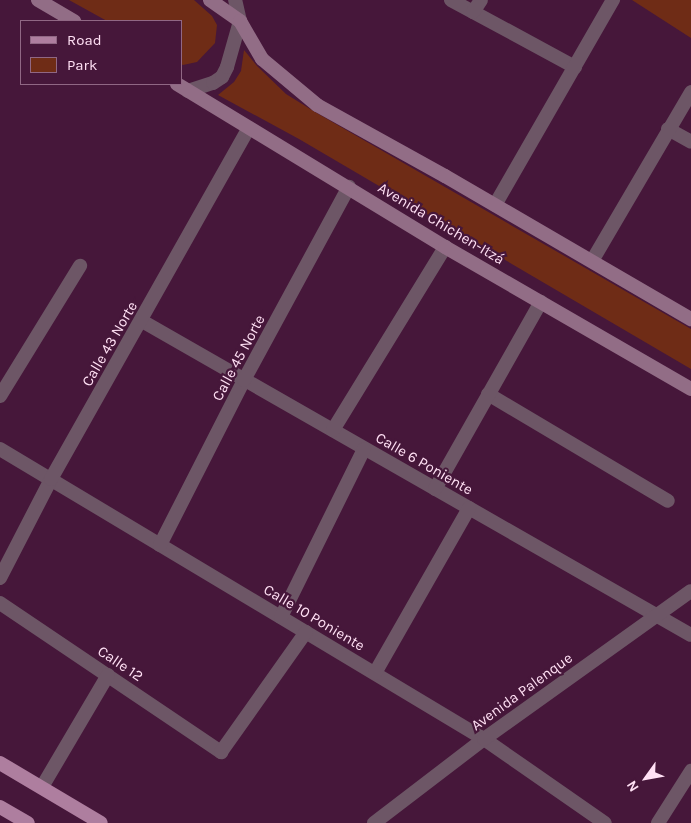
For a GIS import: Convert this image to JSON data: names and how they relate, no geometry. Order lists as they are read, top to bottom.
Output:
{
  "streets": {
    "main road": ["Avenida Chichen-Itzá"],
    "street": [
      "Calle 43 Norte",
      "Calle 45 Norte",
      "Calle 6 Poniente",
      "Calle 10 Poniente",
      "Calle 12",
      "Avenida Palenque"
    ]
  },
  "crossings": [
    ["Avenida Chichen-Itzá", "Calle 43 Norte"],
    ["Avenida Chichen-Itzá", "Calle 45 Norte"],
    ["Calle 43 Norte", "Calle 6 Poniente"],
    ["Calle 43 Norte", "Calle 10 Poniente"],
    ["Calle 45 Norte", "Calle 6 Poniente"],
    ["Calle 45 Norte", "Calle 10 Poniente"],
    ["Calle 6 Poniente", "Avenida Palenque"],
    ["Calle 10 Poniente", "Calle 12"],
    ["Calle 10 Poniente", "Avenida Palenque"]
  ],
  "legend": ["Road", "Park"],
  "north": "bottom left"
}
